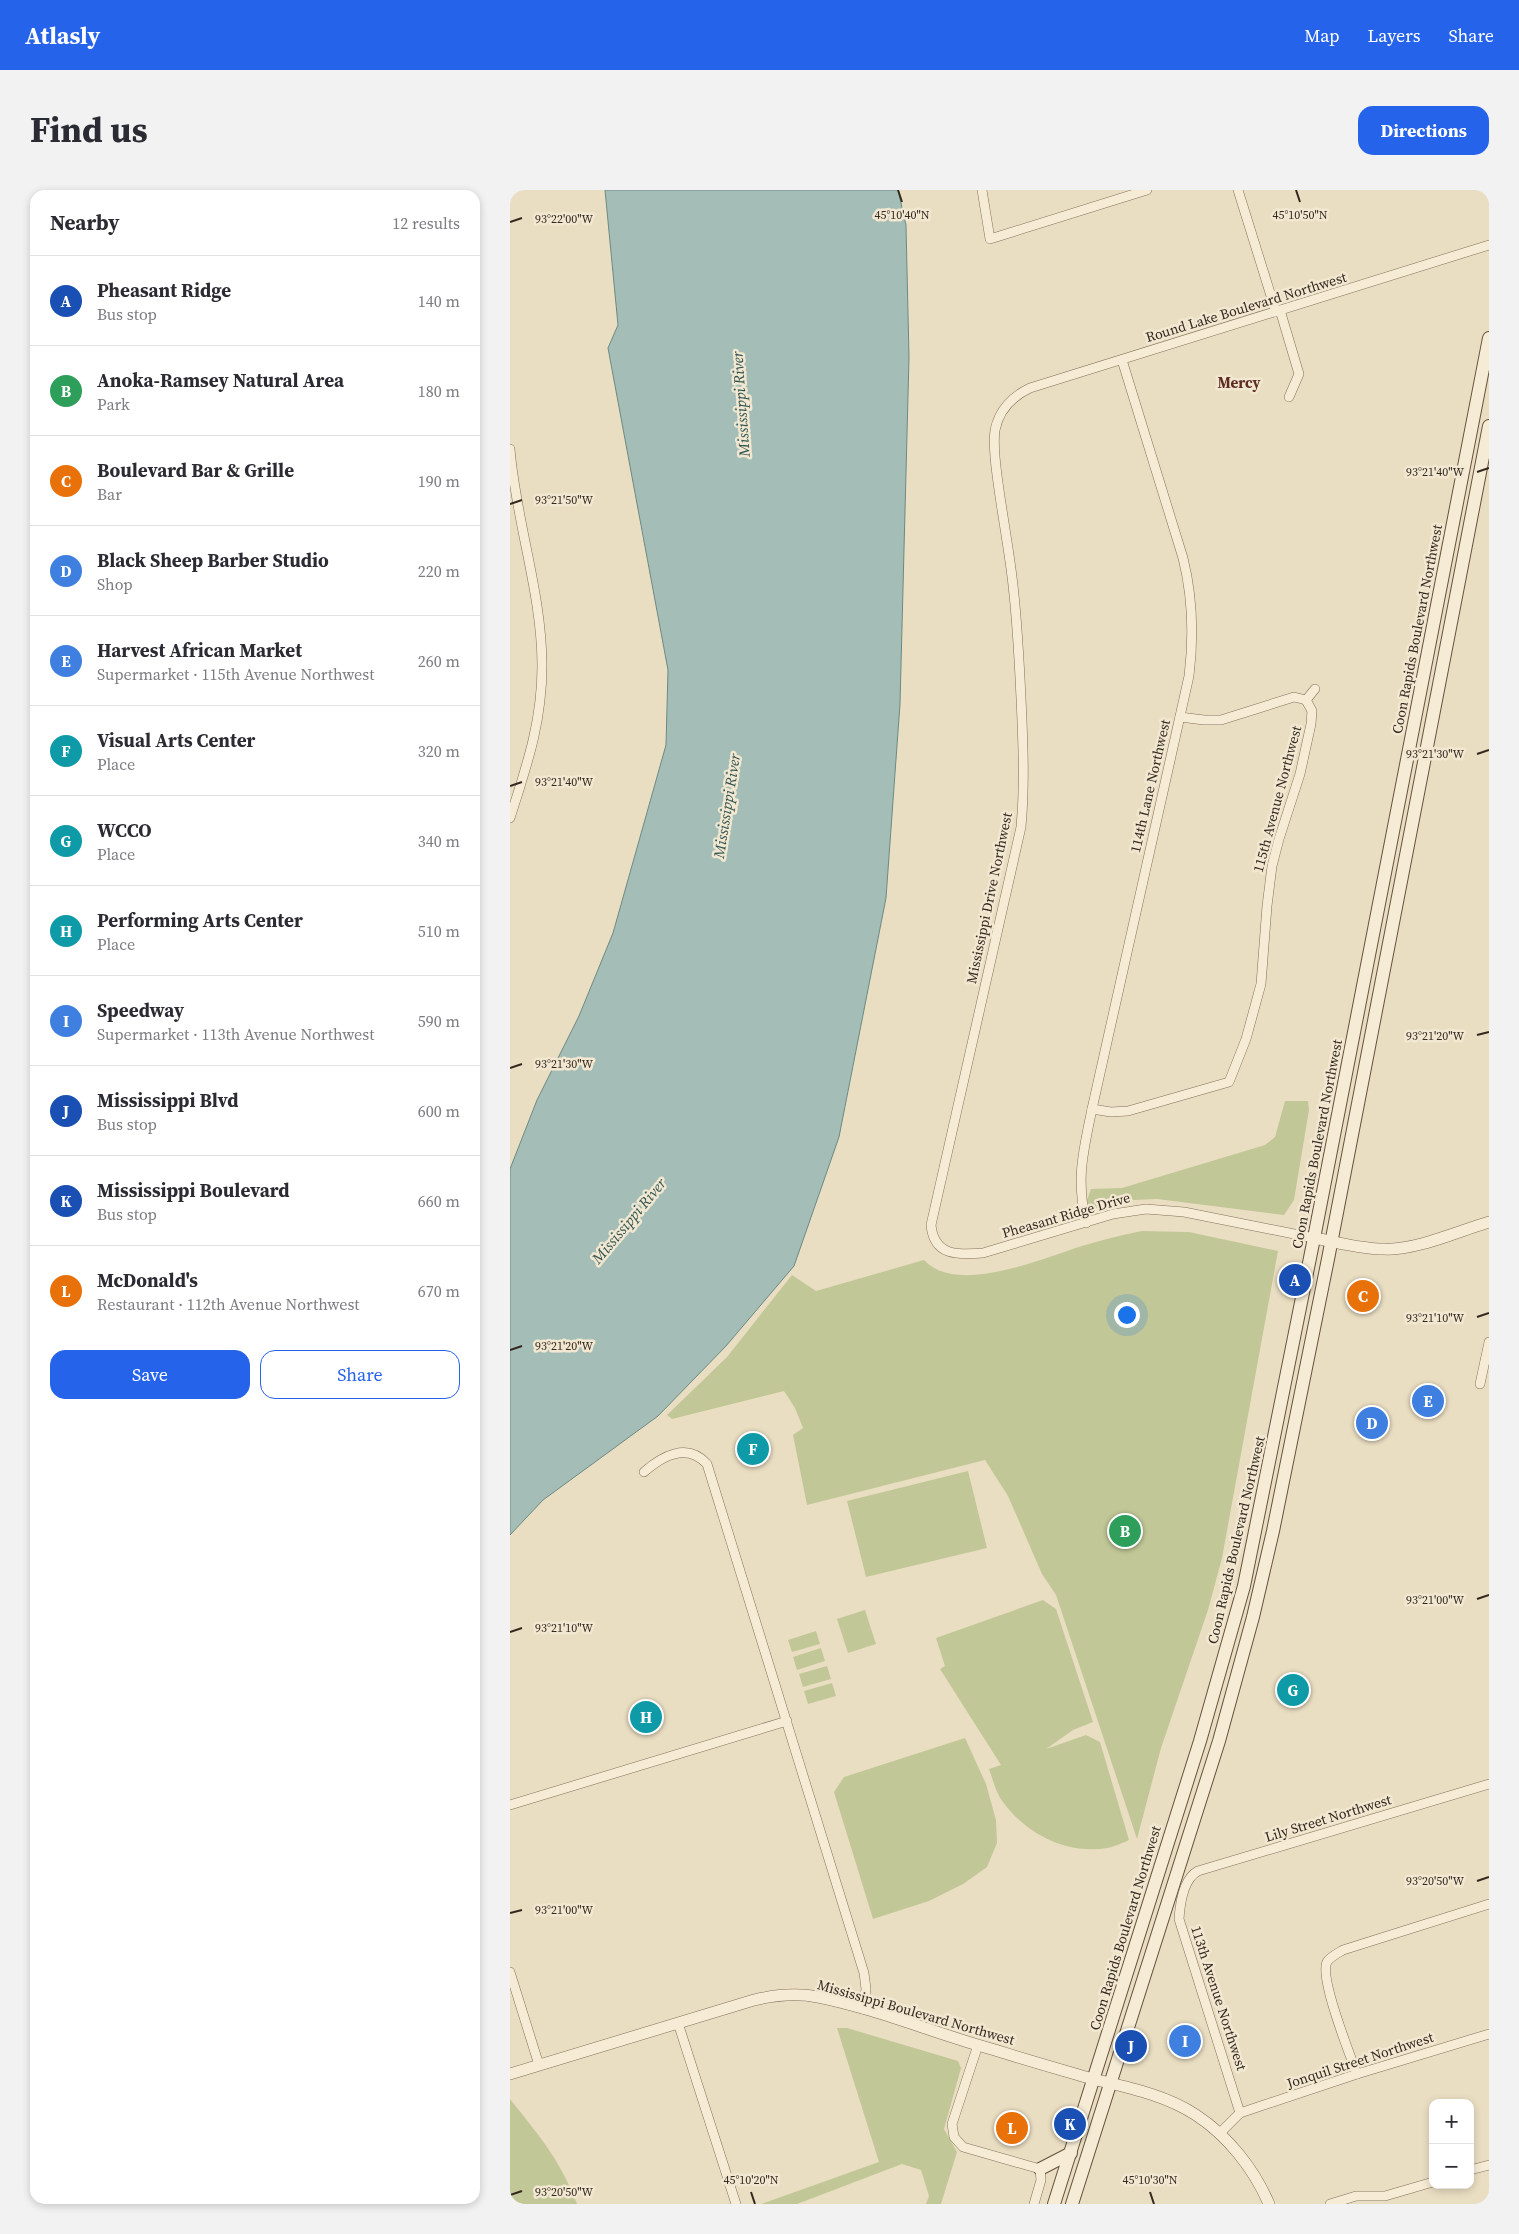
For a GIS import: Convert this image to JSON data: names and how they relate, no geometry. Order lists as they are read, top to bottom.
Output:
{
  "streets": {
    "main road": ["Coon Rapids Boulevard Northwest"],
    "street": [
      "Round Lake Boulevard Northwest",
      "114th Lane Northwest",
      "115th Avenue Northwest",
      "Mississippi Drive Northwest",
      "Pheasant Ridge Drive",
      "Lily Street Northwest",
      "113th Avenue Northwest",
      "Mississippi Boulevard Northwest",
      "Jonquil Street Northwest"
    ]
  },
  "crossings": [
    ["Round Lake Boulevard Northwest", "114th Lane Northwest"],
    ["Round Lake Boulevard Northwest", "Mississippi Drive Northwest"],
    ["Coon Rapids Boulevard Northwest", "Pheasant Ridge Drive"],
    ["Coon Rapids Boulevard Northwest", "Mississippi Boulevard Northwest"],
    ["114th Lane Northwest", "115th Avenue Northwest"],
    ["114th Lane Northwest", "Pheasant Ridge Drive"],
    ["Mississippi Drive Northwest", "Pheasant Ridge Drive"],
    ["Lily Street Northwest", "113th Avenue Northwest"],
    ["113th Avenue Northwest", "Jonquil Street Northwest"]
  ],
  "districts": ["Mercy"],
  "water": ["Mississippi River"],
  "page": {
    "header": "Atlasly",
    "nav": ["Map", "Layers", "Share"],
    "title": "Find us",
    "buttons": [
      "Directions",
      ["Save", "Share"]
    ],
    "heading": ["Nearby", "12 results"],
    "list": [
      {
        "mark": "A",
        "name": "Pheasant Ridge",
        "note": "Bus stop",
        "value": "140 m"
      },
      {
        "mark": "B",
        "name": "Anoka-Ramsey Natural Area",
        "note": "Park",
        "value": "180 m"
      },
      {
        "mark": "C",
        "name": "Boulevard Bar & Grille",
        "note": "Bar",
        "value": "190 m"
      },
      {
        "mark": "D",
        "name": "Black Sheep Barber Studio",
        "note": "Shop",
        "value": "220 m"
      },
      {
        "mark": "E",
        "name": "Harvest African Market",
        "note": "Supermarket · 115th Avenue Northwest",
        "value": "260 m"
      },
      {
        "mark": "F",
        "name": "Visual Arts Center",
        "note": "Place",
        "value": "320 m"
      },
      {
        "mark": "G",
        "name": "WCCO",
        "note": "Place",
        "value": "340 m"
      },
      {
        "mark": "H",
        "name": "Performing Arts Center",
        "note": "Place",
        "value": "510 m"
      },
      {
        "mark": "I",
        "name": "Speedway",
        "note": "Supermarket · 113th Avenue Northwest",
        "value": "590 m"
      },
      {
        "mark": "J",
        "name": "Mississippi Blvd",
        "note": "Bus stop",
        "value": "600 m"
      },
      {
        "mark": "K",
        "name": "Mississippi Boulevard",
        "note": "Bus stop",
        "value": "660 m"
      },
      {
        "mark": "L",
        "name": "McDonald's",
        "note": "Restaurant · 112th Avenue Northwest",
        "value": "670 m"
      }
    ],
    "pins": [
      "A",
      "C",
      "E",
      "D",
      "F",
      "B",
      "G",
      "H",
      "I",
      "J",
      "K",
      "L"
    ],
    "map_buttons": ["+", "−"]
  },
  "coordinates": [
    "45°10'40\"N",
    "45°10'50\"N",
    "93°22'00\"W",
    "93°21'40\"W",
    "93°21'50\"W",
    "93°21'30\"W",
    "93°21'20\"W",
    "93°21'10\"W",
    "93°21'00\"W",
    "93°20'50\"W",
    "45°10'20\"N",
    "45°10'30\"N"
  ]
}
